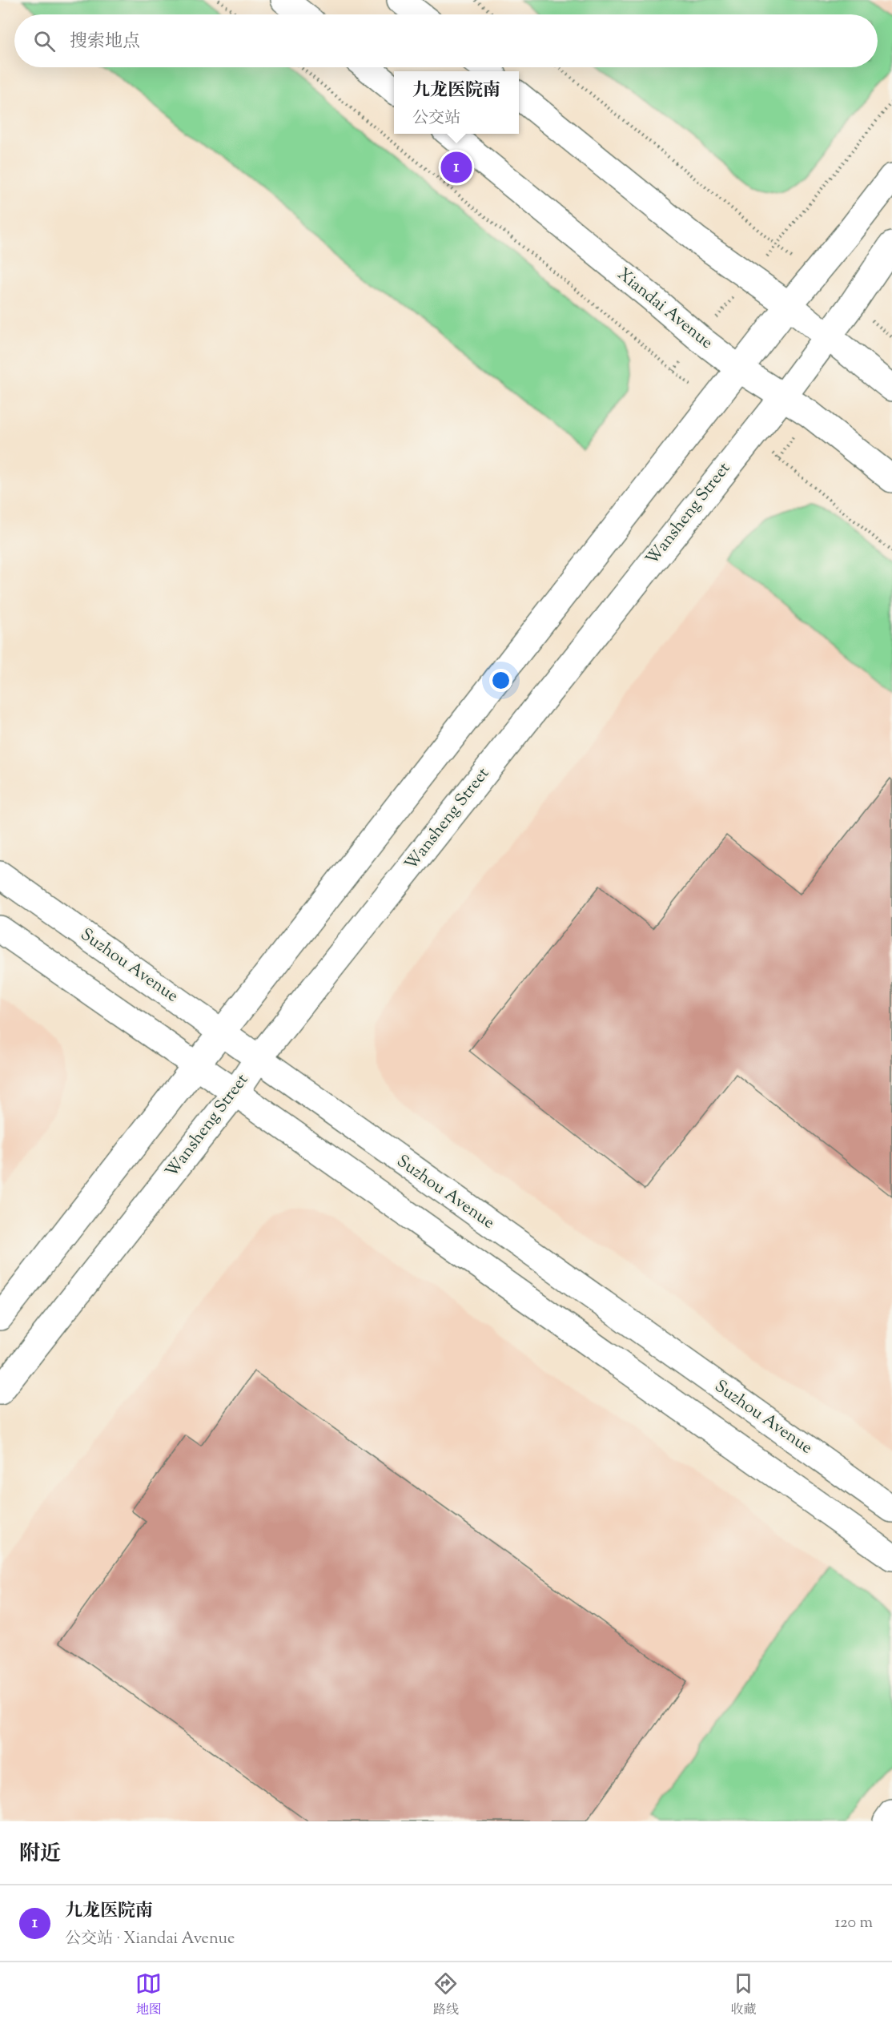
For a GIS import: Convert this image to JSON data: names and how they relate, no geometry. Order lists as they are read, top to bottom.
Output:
{
  "streets": {
    "main road": ["Xiandai Avenue", "Wansheng Street", "Suzhou Avenue"]
  },
  "crossings": [
    ["Xiandai Avenue", "Wansheng Street"],
    ["Wansheng Street", "Suzhou Avenue"]
  ],
  "page": {
    "search": "搜索地点",
    "popup": ["九龙医院南", "公交站"],
    "pins": "1",
    "heading": "附近",
    "list": [
      {
        "mark": "1",
        "name": "九龙医院南",
        "note": "公交站 · Xiandai Avenue",
        "value": "120 m"
      }
    ],
    "nav": ["地图", "路线", "收藏"]
  }
}
